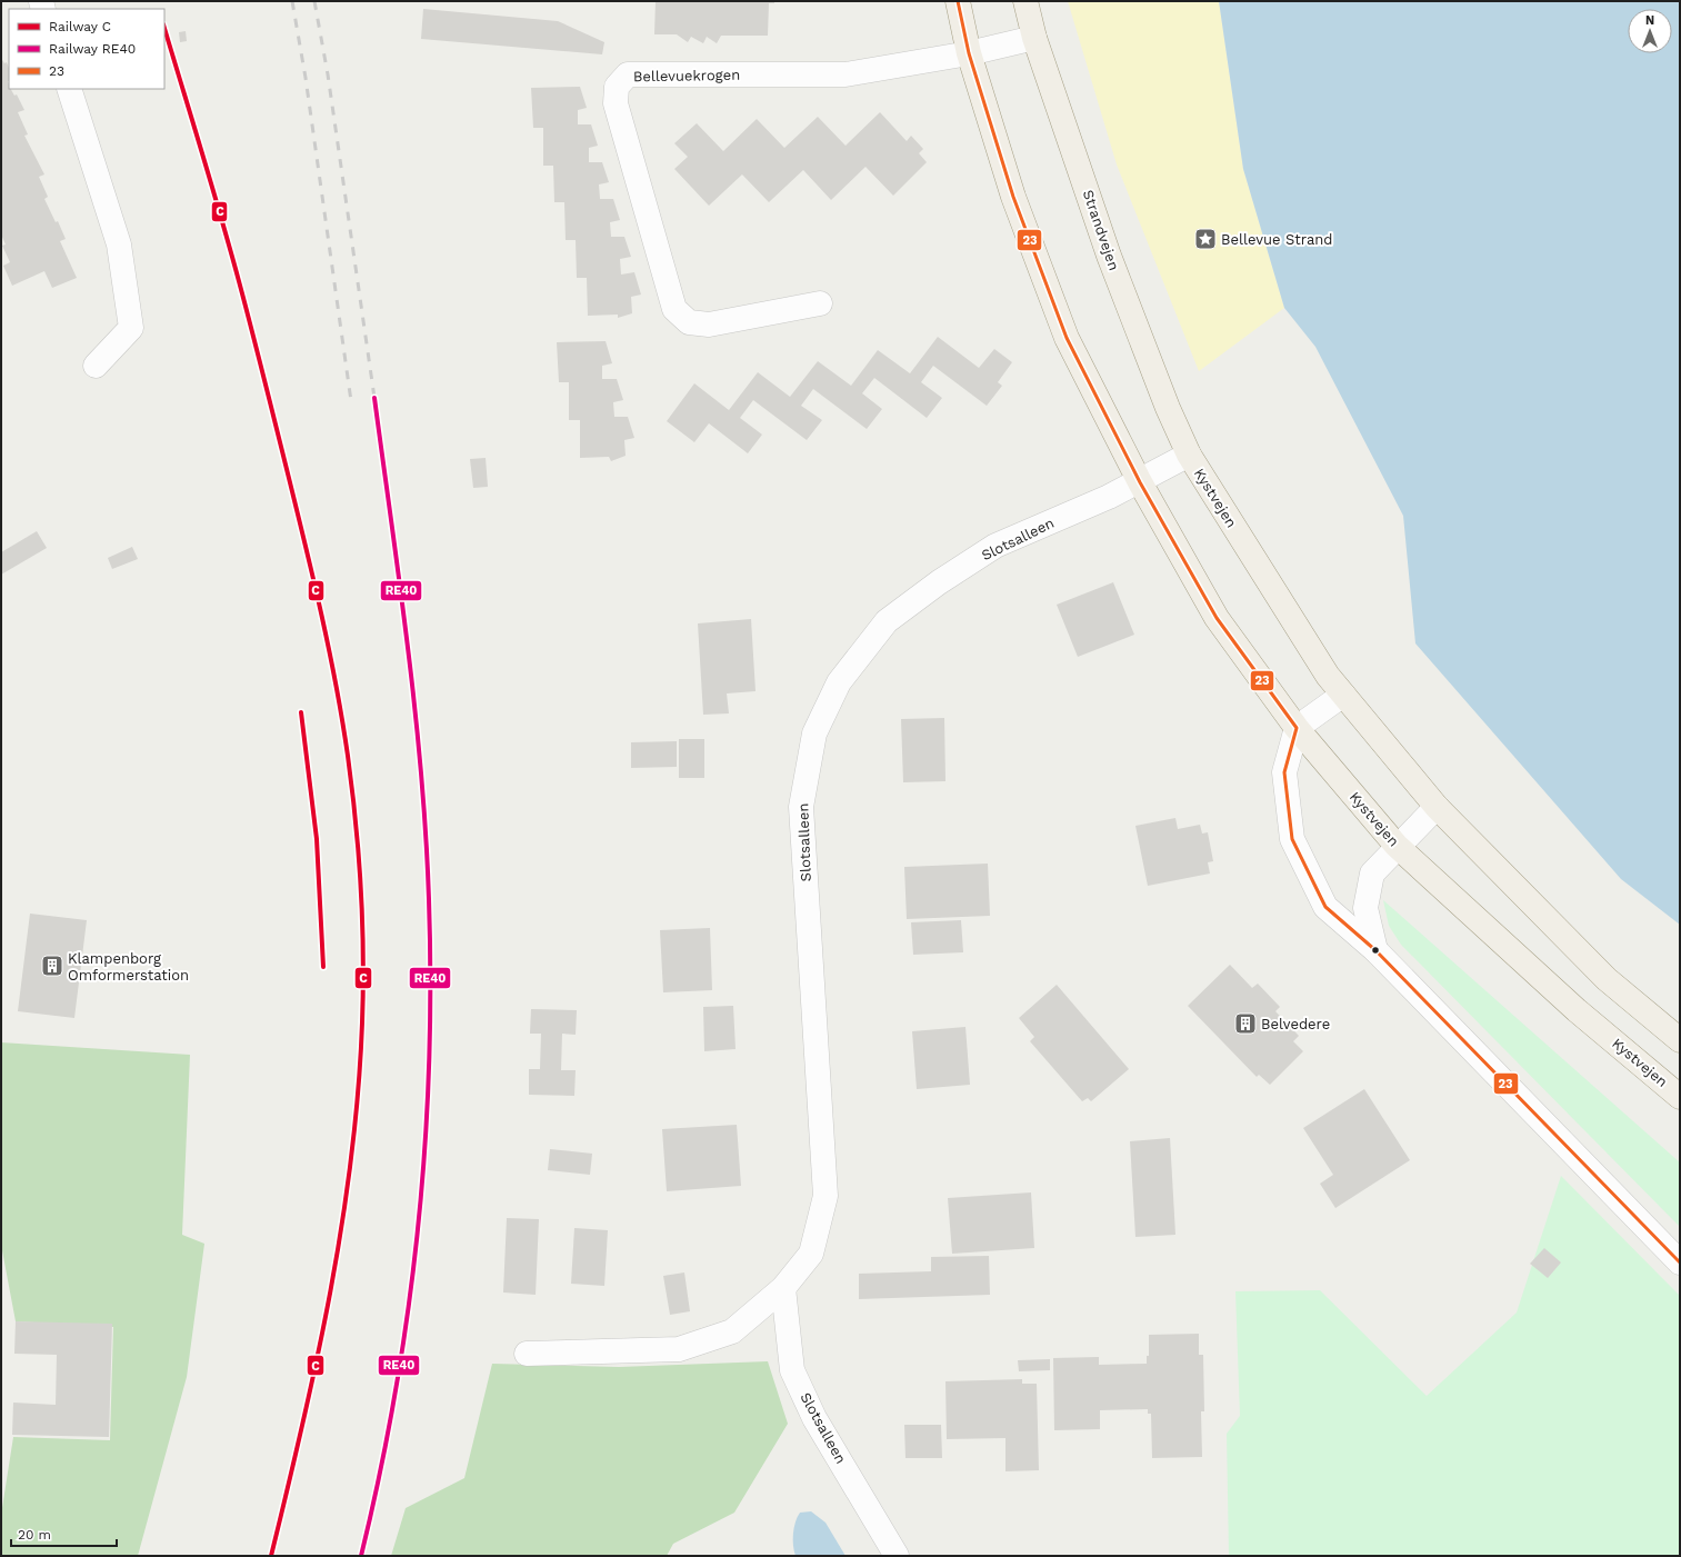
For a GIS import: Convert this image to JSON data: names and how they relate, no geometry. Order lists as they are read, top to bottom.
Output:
{
  "streets": {
    "main road": ["Strandvejen", "Kystvejen"],
    "street": ["Bellevuekrogen", "Slotsalleen"]
  },
  "crossings": [
    ["Bellevuekrogen", "Strandvejen"],
    ["Strandvejen", "Kystvejen"],
    ["Strandvejen", "Slotsalleen"],
    ["Kystvejen", "Slotsalleen"]
  ],
  "places": {
    "place": ["Bellevue Strand"],
    "building": ["Klampenborg Omformerstation", "Belvedere"]
  },
  "lines": ["transit line 23", "rail line C", "rail line RE40"],
  "legend": ["Railway C", "Railway RE40", "23"],
  "scale_bar": "20 m",
  "north": "top"
}
